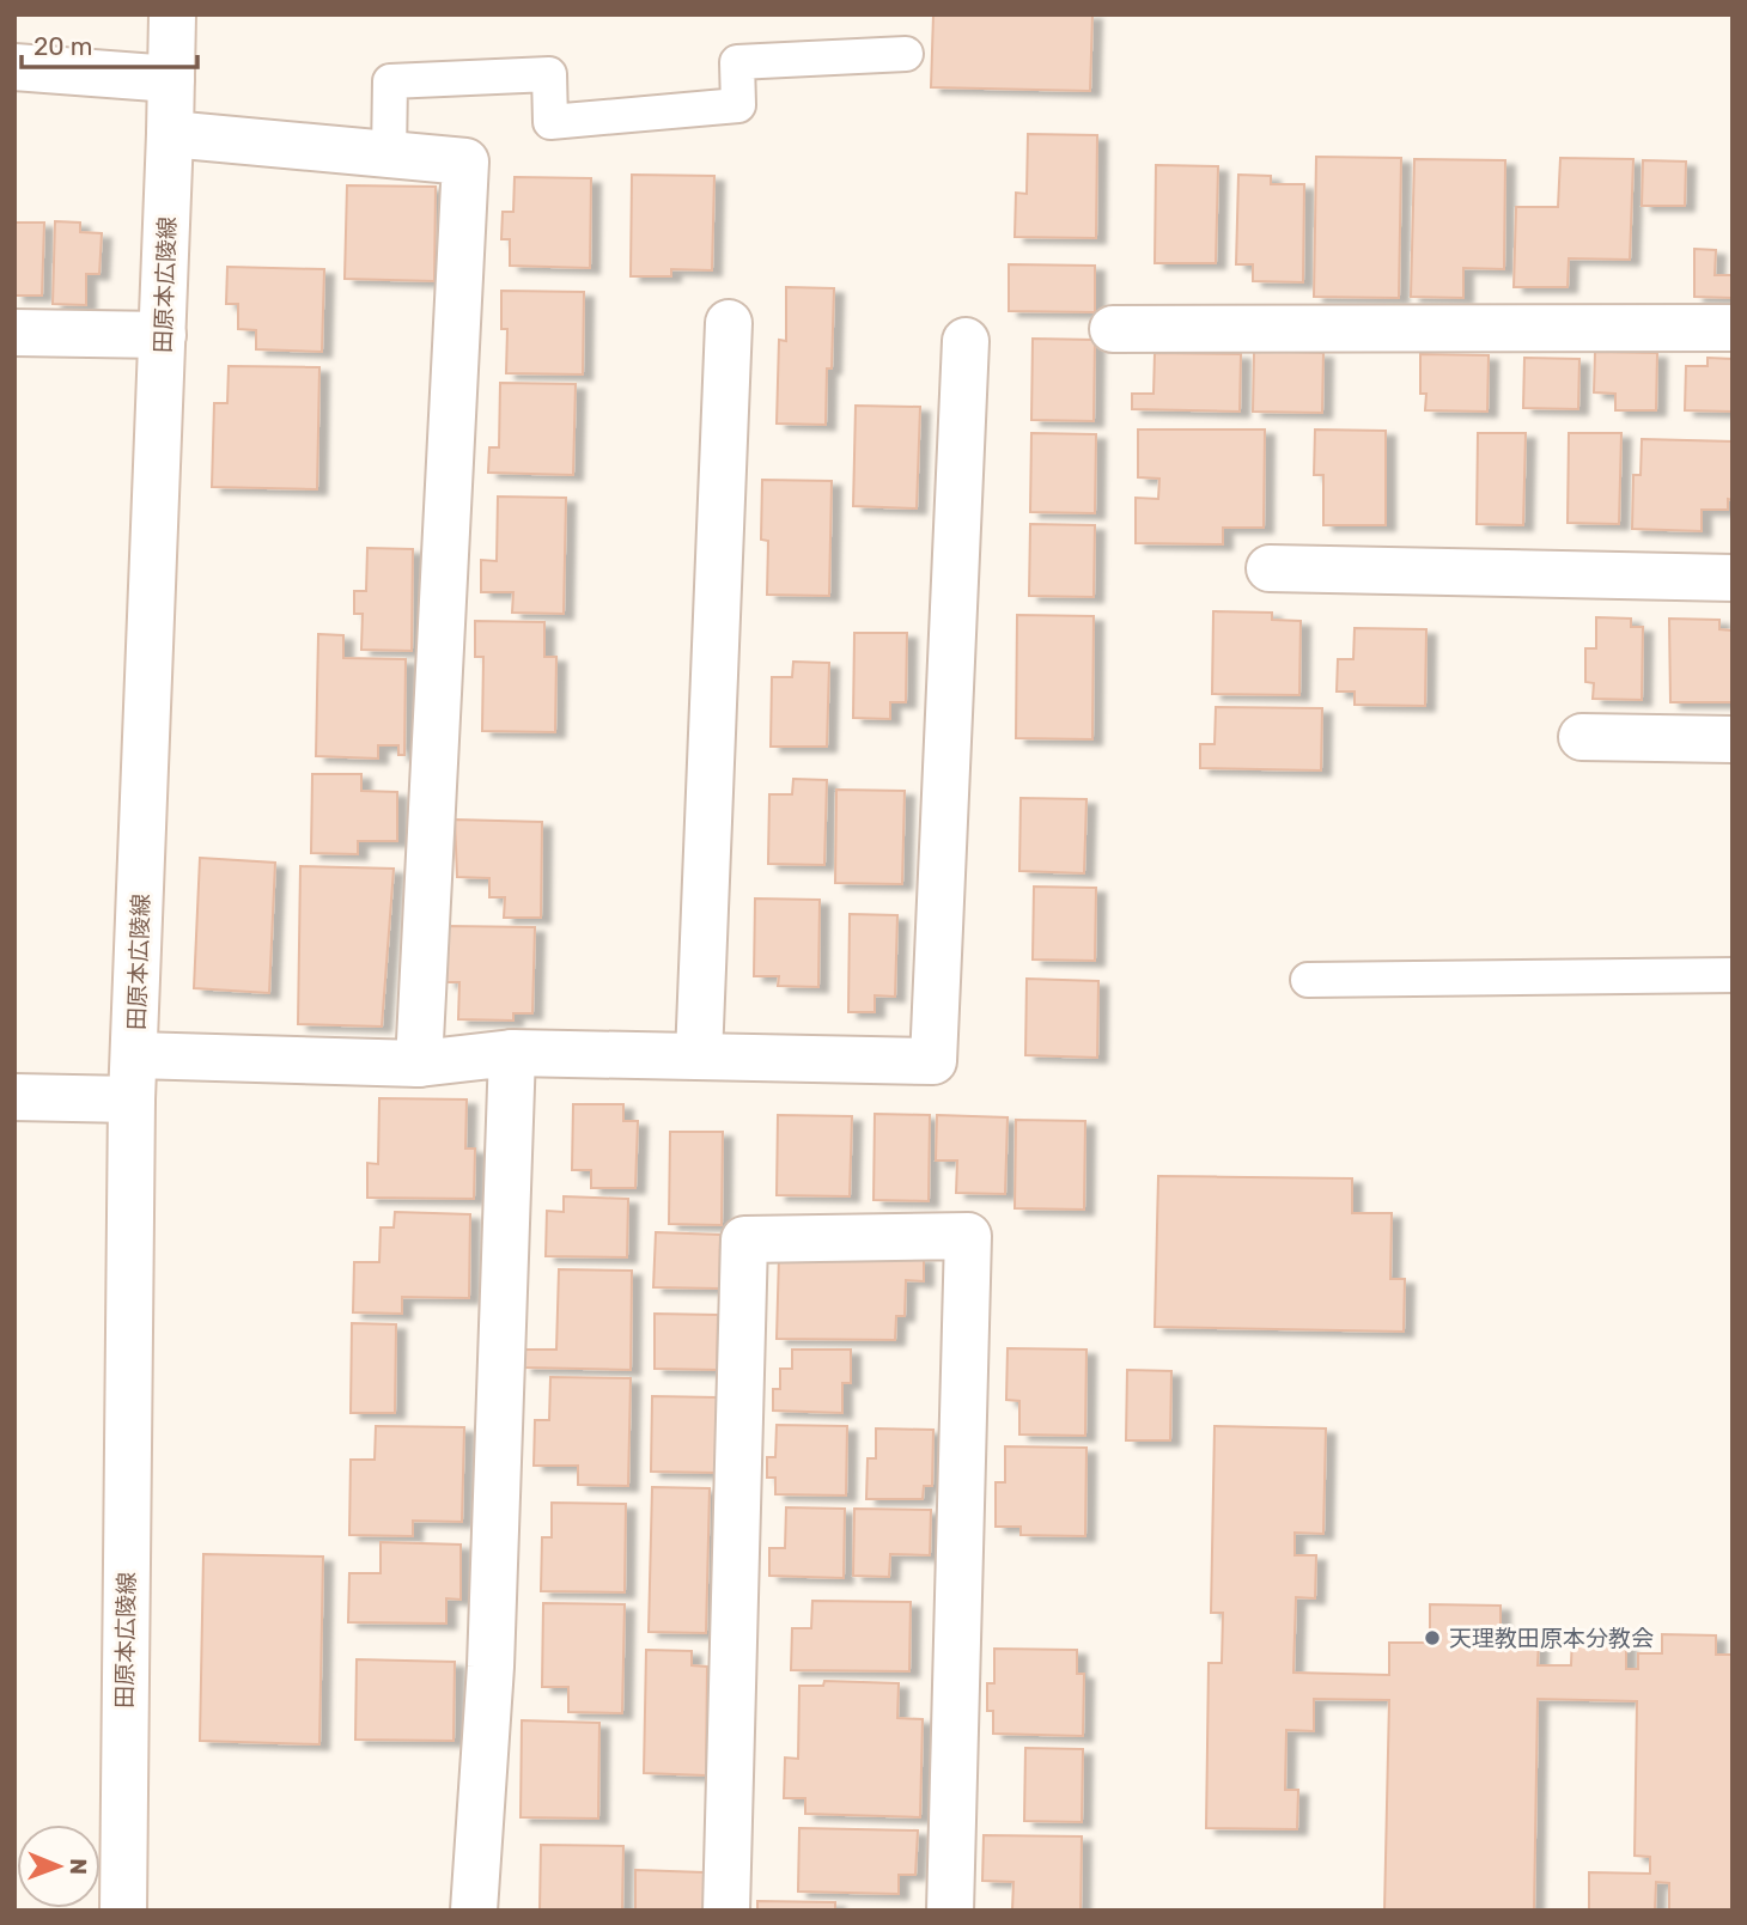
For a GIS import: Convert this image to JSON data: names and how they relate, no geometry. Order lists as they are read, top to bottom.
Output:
{
  "streets": {
    "street": ["田原本広陵線"]
  },
  "places": ["天理教田原本分教会"],
  "scale_bar": "20 m",
  "north": "right"
}
